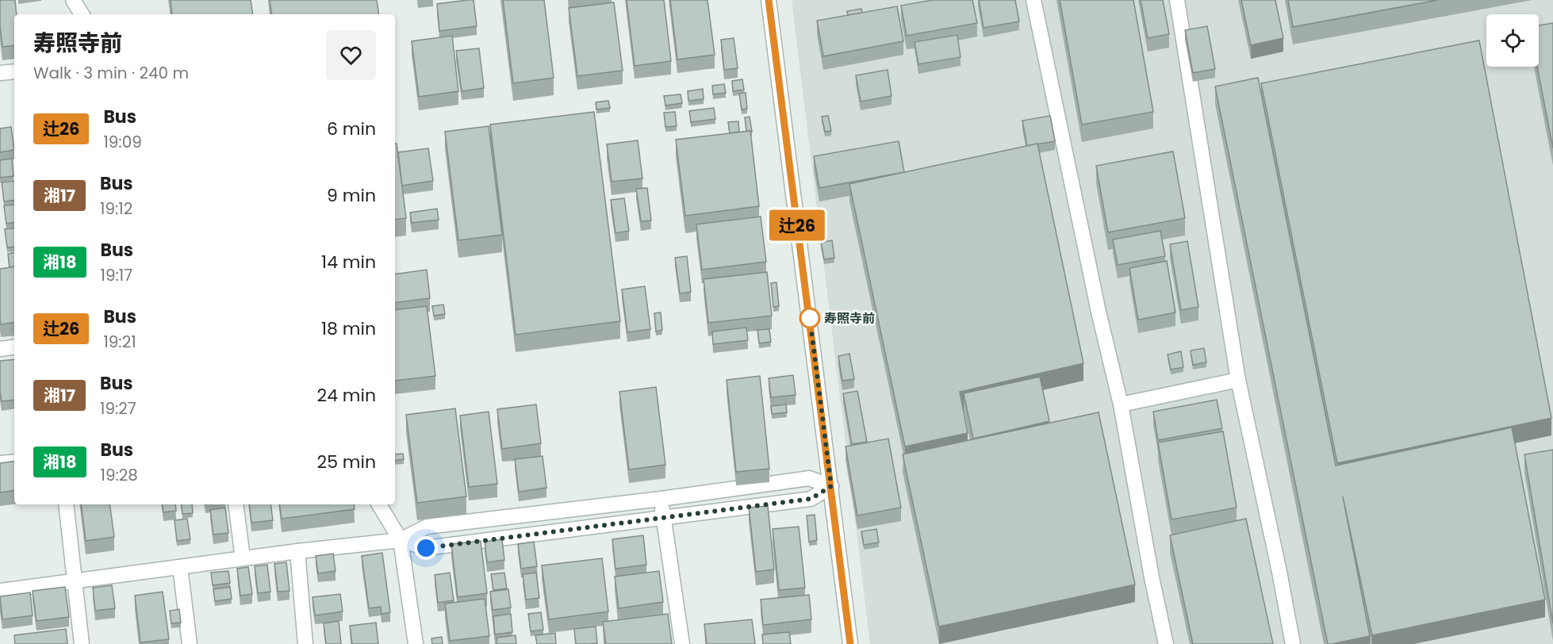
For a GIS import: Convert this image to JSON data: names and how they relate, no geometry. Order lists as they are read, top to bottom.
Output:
{
  "places": ["寿照寺前"],
  "lines": ["bus line 辻26"],
  "page": {
    "on_map": "辻26",
    "heading": ["寿照寺前", "Walk · 3 min · 240 m"],
    "list": [
      {
        "mark": "辻26",
        "name": "Bus",
        "note": "19:09",
        "value": "6 min"
      },
      {
        "mark": "湘17",
        "name": "Bus",
        "note": "19:12",
        "value": "9 min"
      },
      {
        "mark": "湘18",
        "name": "Bus",
        "note": "19:17",
        "value": "14 min"
      },
      {
        "mark": "辻26",
        "name": "Bus",
        "note": "19:21",
        "value": "18 min"
      },
      {
        "mark": "湘17",
        "name": "Bus",
        "note": "19:27",
        "value": "24 min"
      },
      {
        "mark": "湘18",
        "name": "Bus",
        "note": "19:28",
        "value": "25 min"
      }
    ]
  }
}
